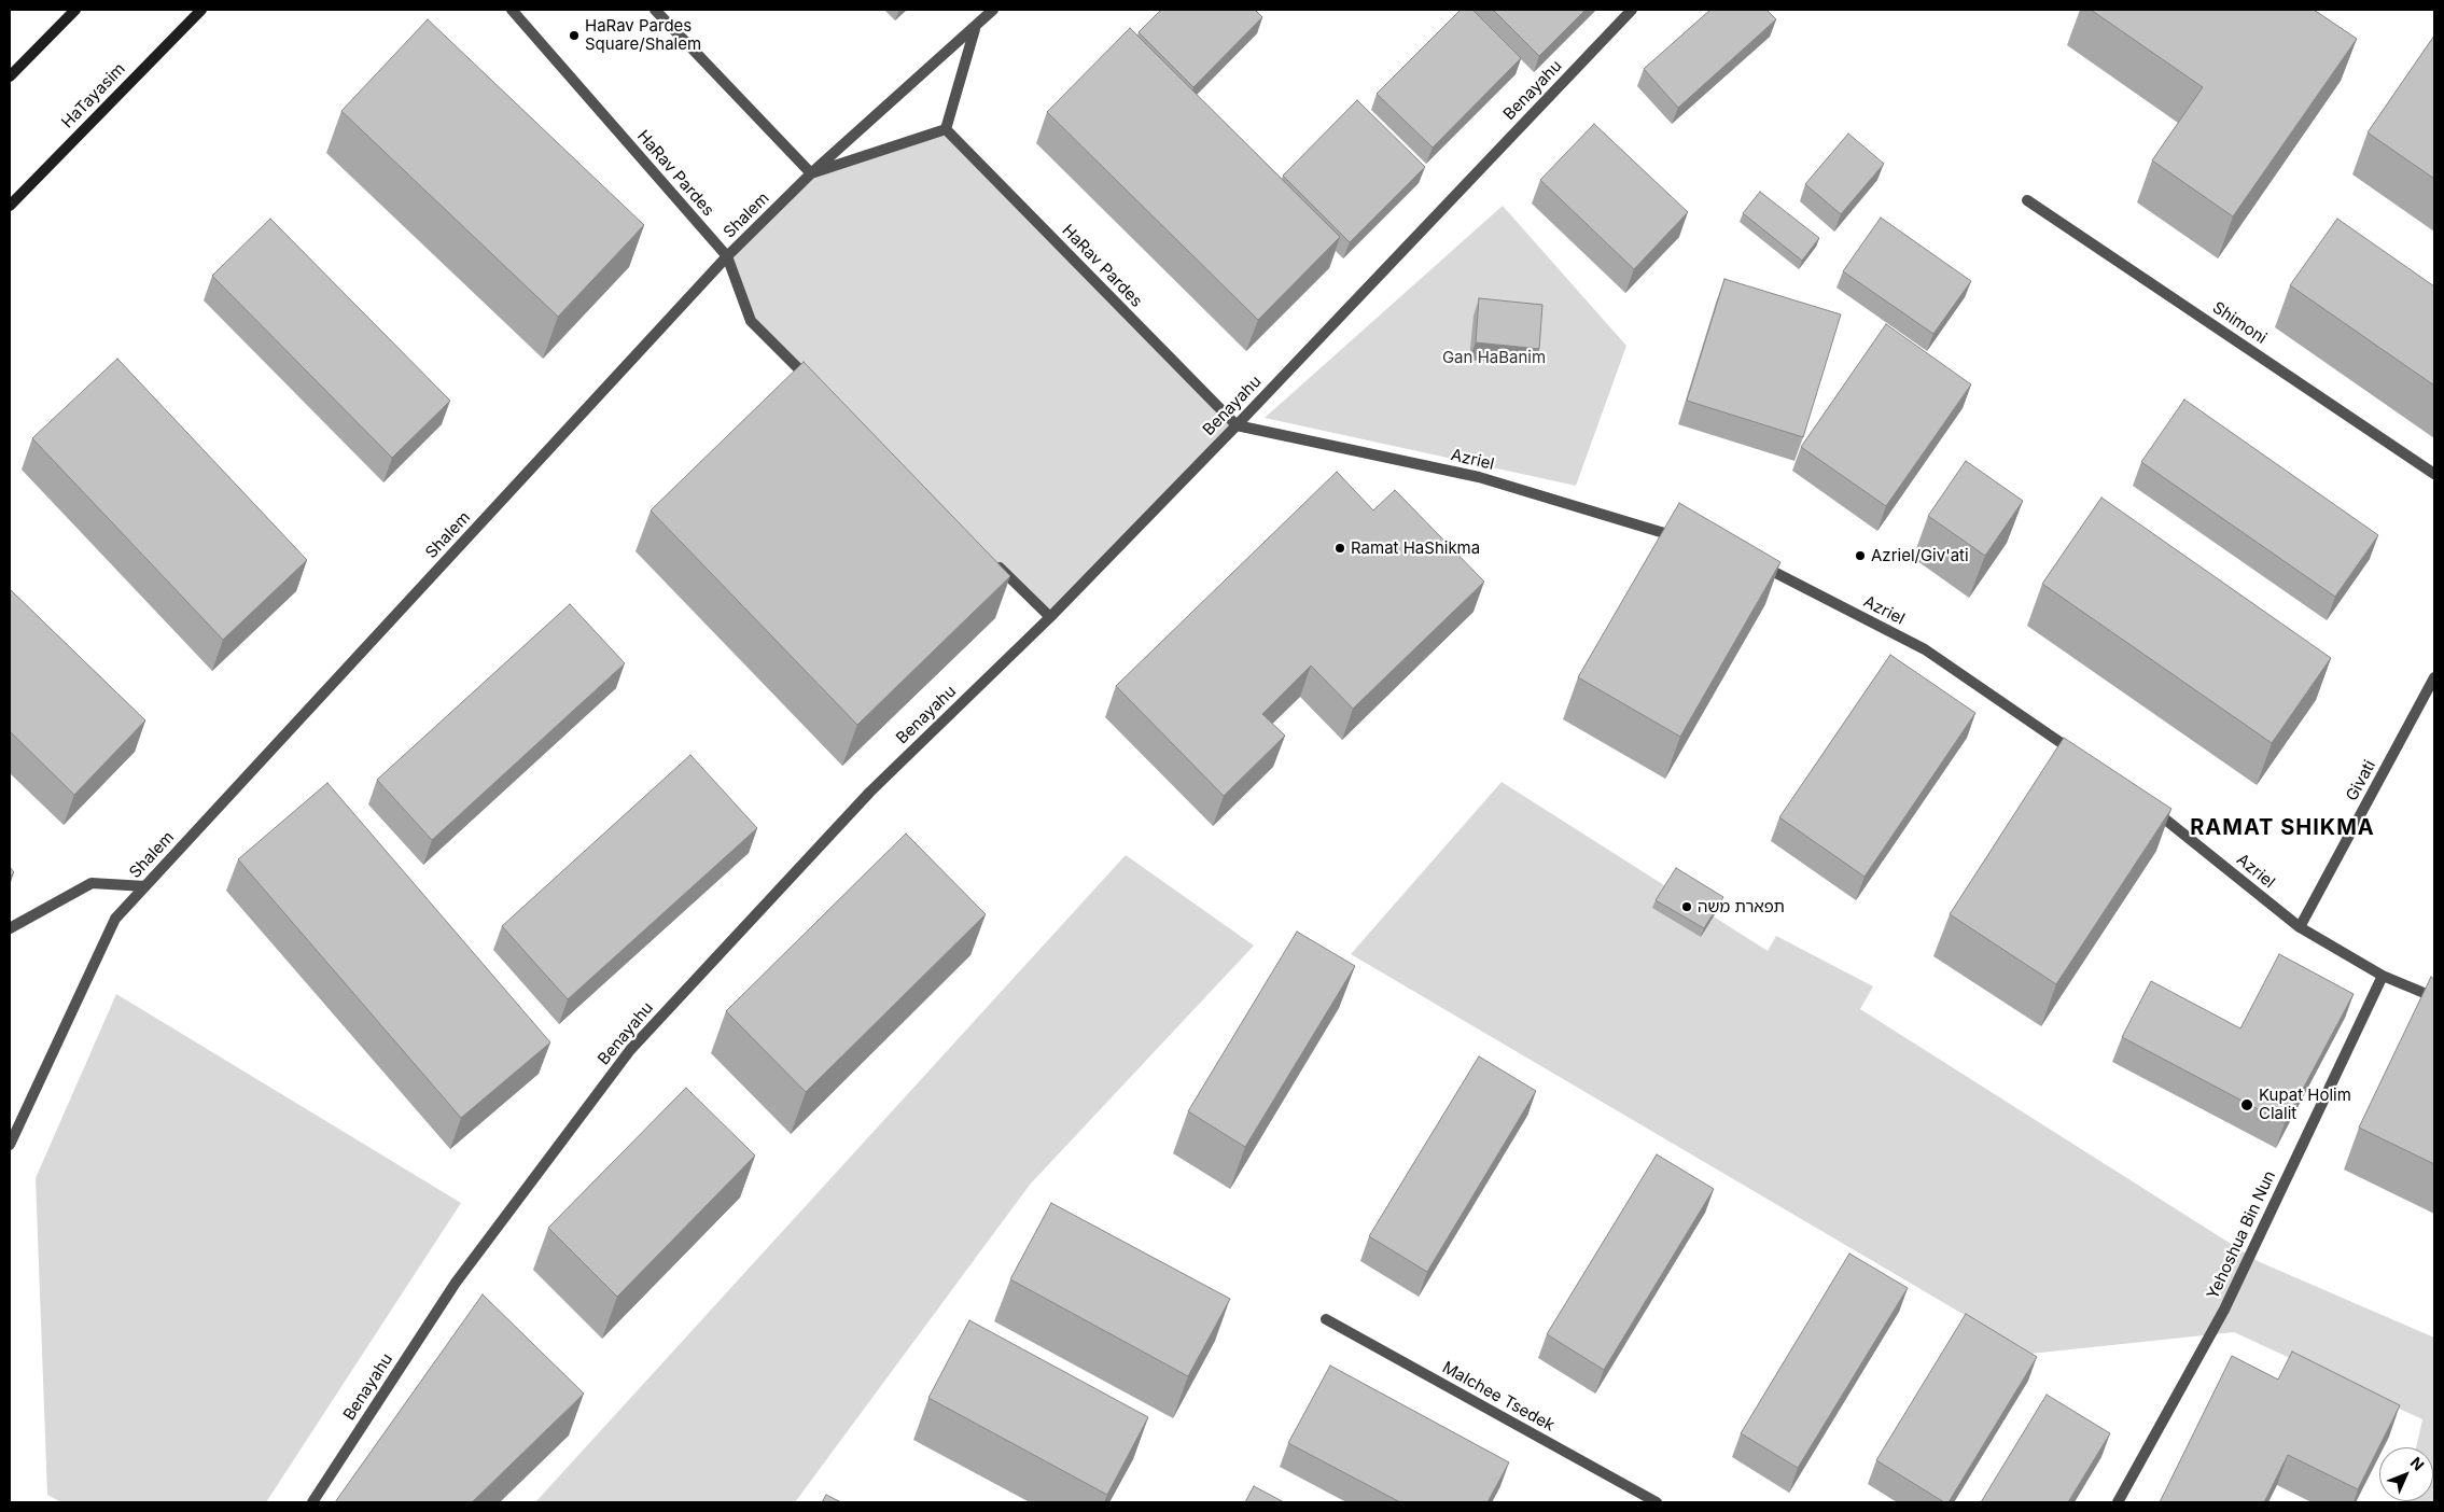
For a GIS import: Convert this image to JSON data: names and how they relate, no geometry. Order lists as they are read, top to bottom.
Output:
{
  "streets": {
    "main road": ["HaTayasim"],
    "street": [
      "Benayahu",
      "HaRav Pardes",
      "Shalem",
      "Shimoni",
      "Azriel",
      "Givati",
      "Yehoshua Bin Nun",
      "Malchee Tsedek"
    ]
  },
  "crossings": [
    ["Benayahu", "HaRav Pardes"],
    ["Benayahu", "Azriel"],
    ["HaRav Pardes", "Shalem"],
    ["HaRav Pardes", "Azriel"],
    ["Azriel", "Givati"],
    ["Azriel", "Yehoshua Bin Nun"]
  ],
  "districts": ["RAMAT SHIKMA"],
  "parks": ["Gan HaBanim"],
  "places": [
    "HaRav Pardes Square/Shalem",
    "Ramat HaShikma",
    "Azriel/Giv'ati",
    "תפארת משה",
    "Kupat Holim Clalit"
  ],
  "north": "top right"
}
